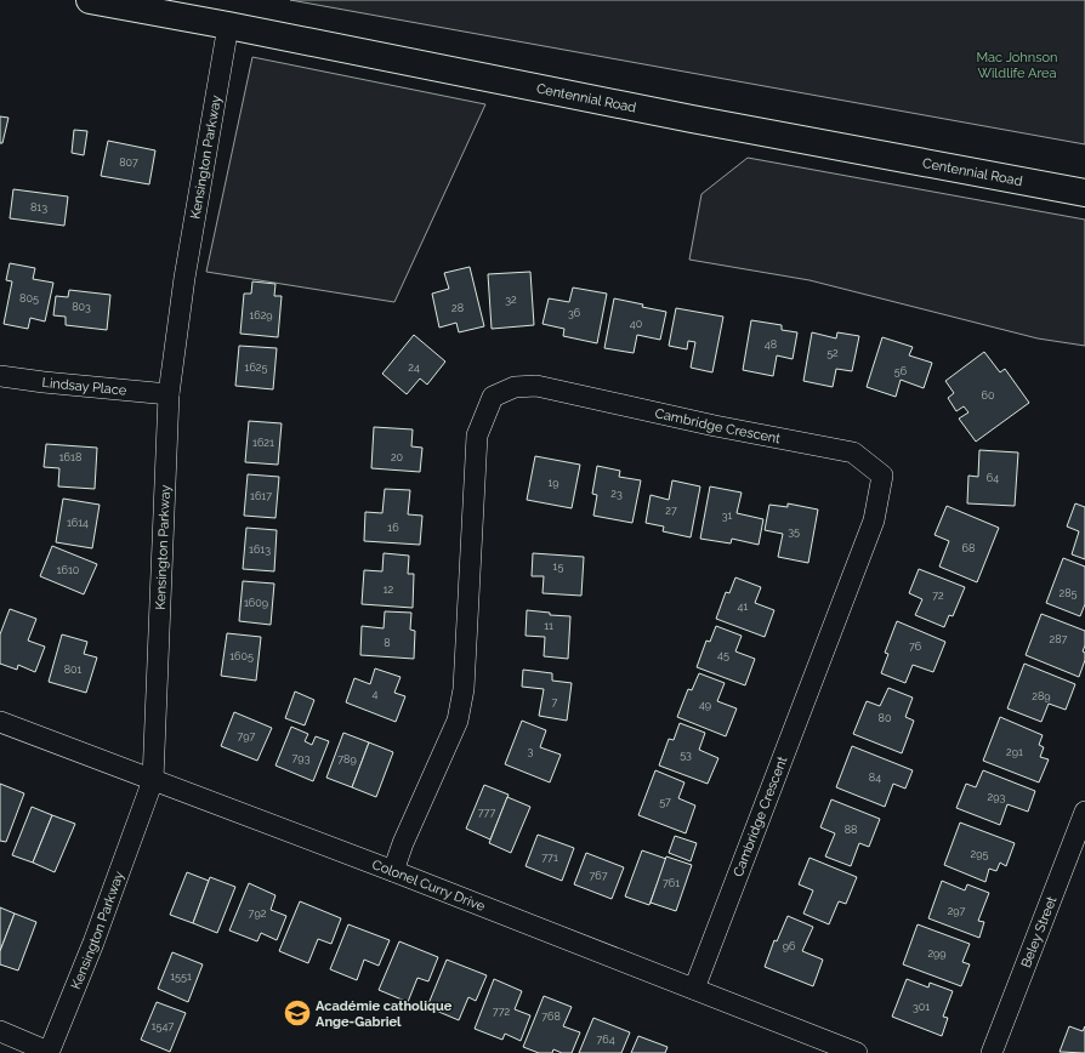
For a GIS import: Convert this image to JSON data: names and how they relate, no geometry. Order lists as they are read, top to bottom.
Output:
{
  "streets": {
    "main road": ["Centennial Road"],
    "street": [
      "Kensington Parkway",
      "Lindsay Place",
      "Cambridge Crescent",
      "Colonel Curry Drive",
      "Beley Street"
    ]
  },
  "crossings": [
    ["Centennial Road", "Kensington Parkway"],
    ["Kensington Parkway", "Lindsay Place"],
    ["Kensington Parkway", "Colonel Curry Drive"],
    ["Cambridge Crescent", "Colonel Curry Drive"]
  ],
  "parks": ["Mac Johnson Wildlife Area"],
  "places": {
    "school or university": ["Académie catholique Ange-Gabriel"]
  },
  "house_numbers": [
    "807",
    "813",
    "805",
    "32",
    "803",
    "28",
    "36",
    "1629",
    "40",
    "48",
    "52",
    "1625",
    "24",
    "56",
    "60",
    "1621",
    "1618",
    "20",
    "64",
    "19",
    "23",
    "1617",
    "27",
    "31",
    "1614",
    "16",
    "35",
    "68",
    "1613",
    "15",
    "1610",
    "12",
    "285",
    "72",
    "1609",
    "41",
    "11",
    "287",
    "8",
    "76",
    "45",
    "1605",
    "801",
    "4",
    "289",
    "7",
    "49",
    "80",
    "797",
    "3",
    "291",
    "53",
    "793",
    "789",
    "84",
    "293",
    "57",
    "777",
    "88",
    "295",
    "771",
    "767",
    "761",
    "297",
    "792",
    "96",
    "299",
    "1551",
    "301",
    "772",
    "768",
    "1547",
    "764"
  ]
}
